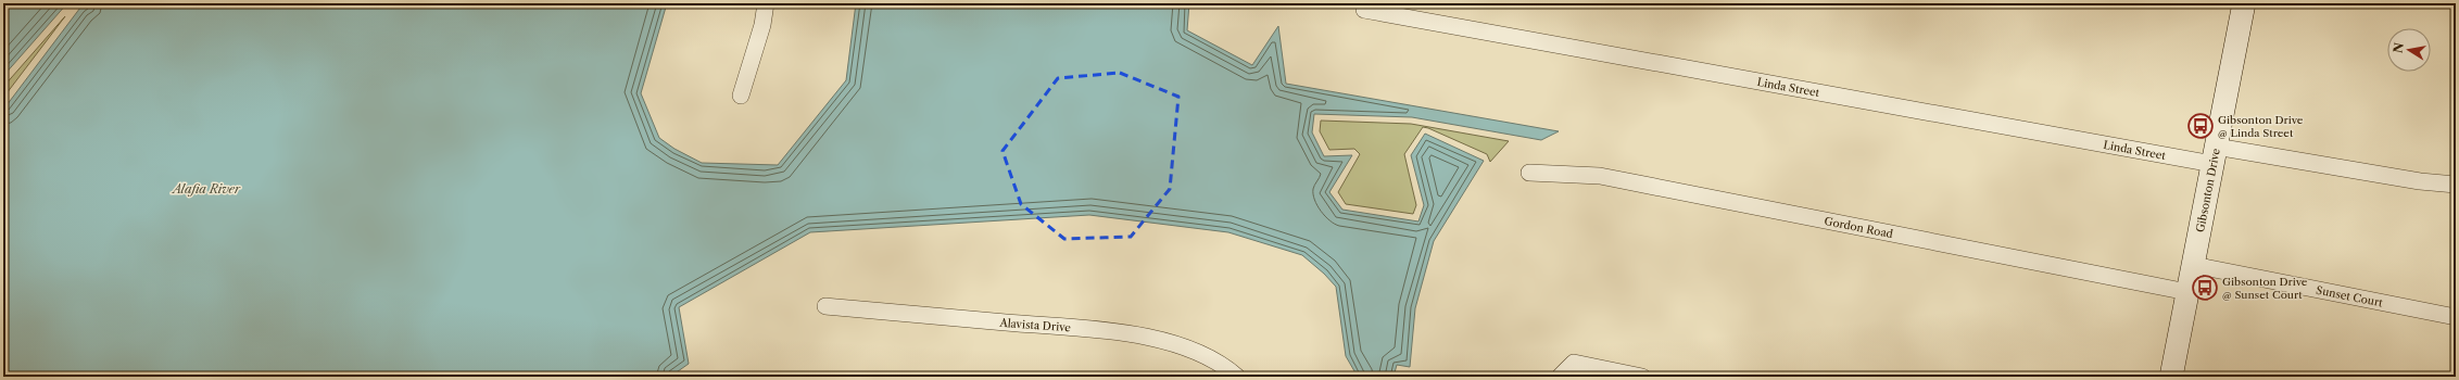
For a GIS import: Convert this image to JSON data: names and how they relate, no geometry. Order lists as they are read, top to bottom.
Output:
{
  "streets": {
    "main road": ["Gibsonton Drive"],
    "street": [
      "Linda Street",
      "Gordon Road",
      "Sunset Court",
      "Alavista Drive"
    ]
  },
  "crossings": [
    ["Linda Street", "Gibsonton Drive"],
    ["Gibsonton Drive", "Gordon Road"],
    ["Gibsonton Drive", "Sunset Court"]
  ],
  "water": ["Alafia River"],
  "places": {
    "bus stop": ["Gibsonton Drive @ Linda Street", "Gibsonton Drive @ Sunset Court"]
  },
  "north": "left"
}
